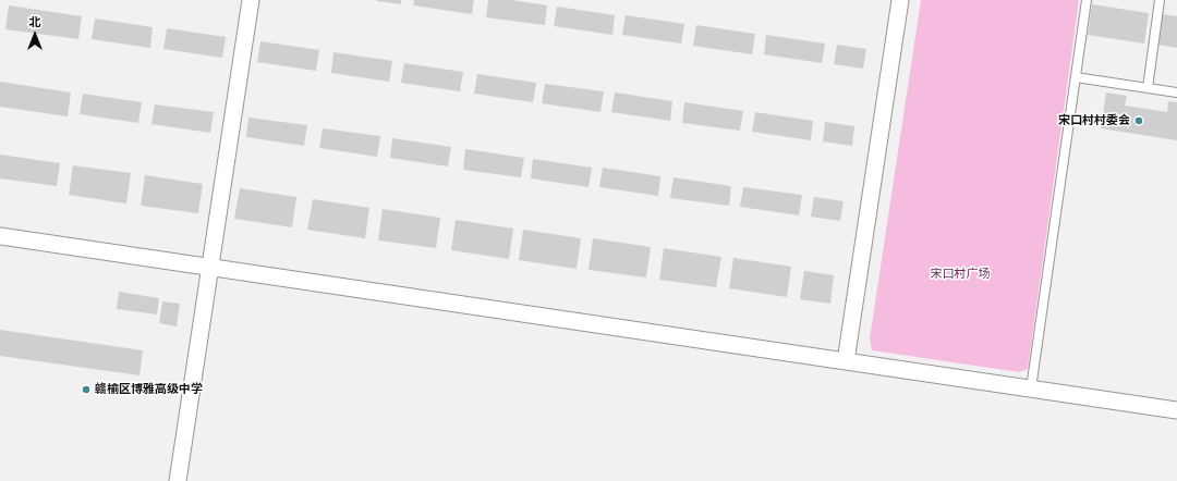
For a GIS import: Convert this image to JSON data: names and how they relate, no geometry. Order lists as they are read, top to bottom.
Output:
{
  "parks": ["宋口村广场"],
  "places": ["宋口村村委会", "赣榆区博雅高级中学"],
  "north": "top"
}
